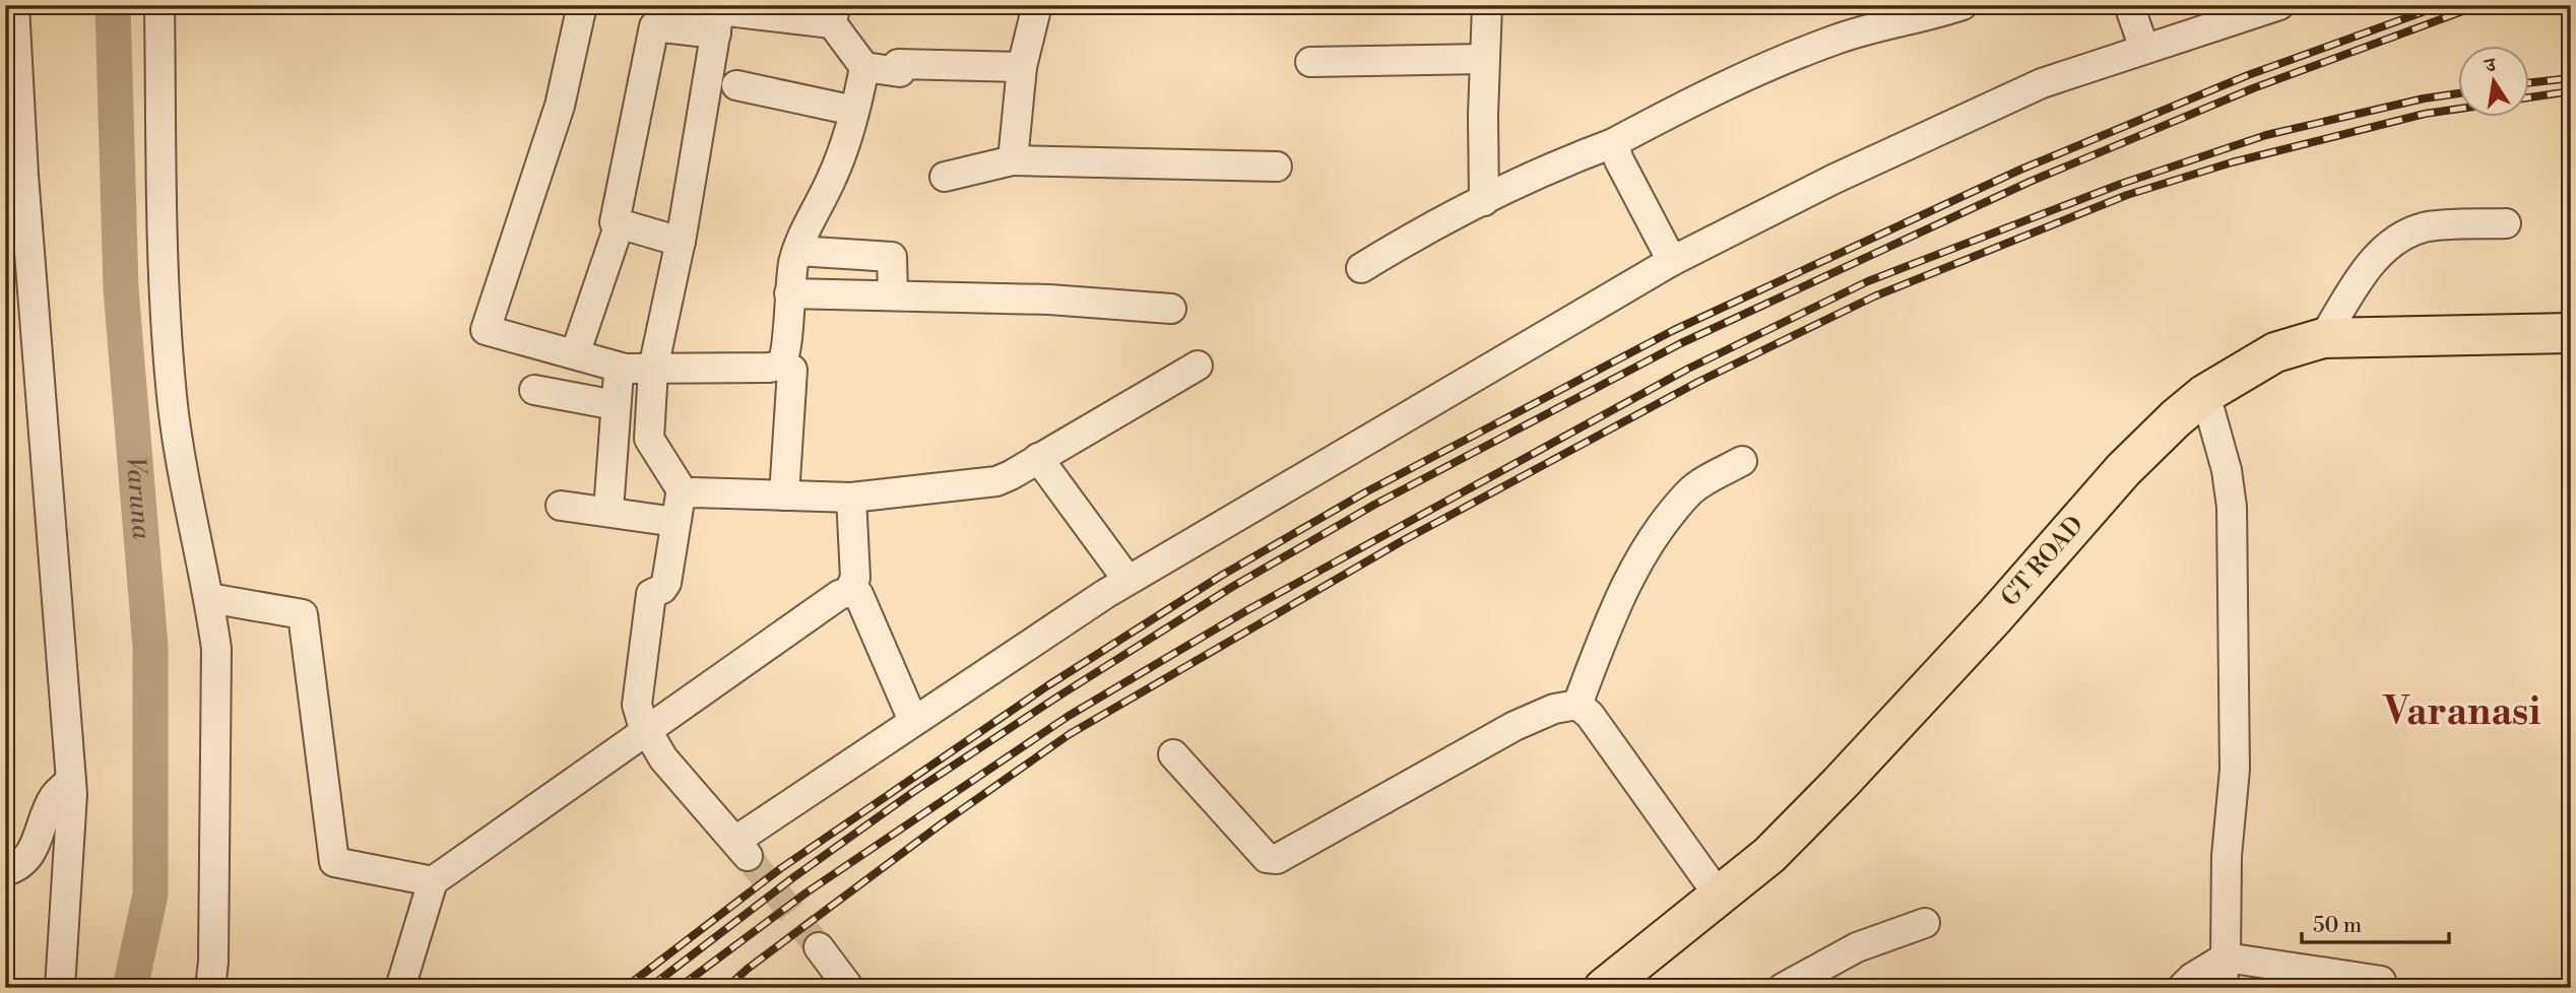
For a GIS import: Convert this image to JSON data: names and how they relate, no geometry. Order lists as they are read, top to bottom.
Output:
{
  "streets": {
    "highway": ["GT ROAD"]
  },
  "districts": ["Varanasi"],
  "water": ["Varuna"],
  "scale_bar": "50 m",
  "north": "top"
}
